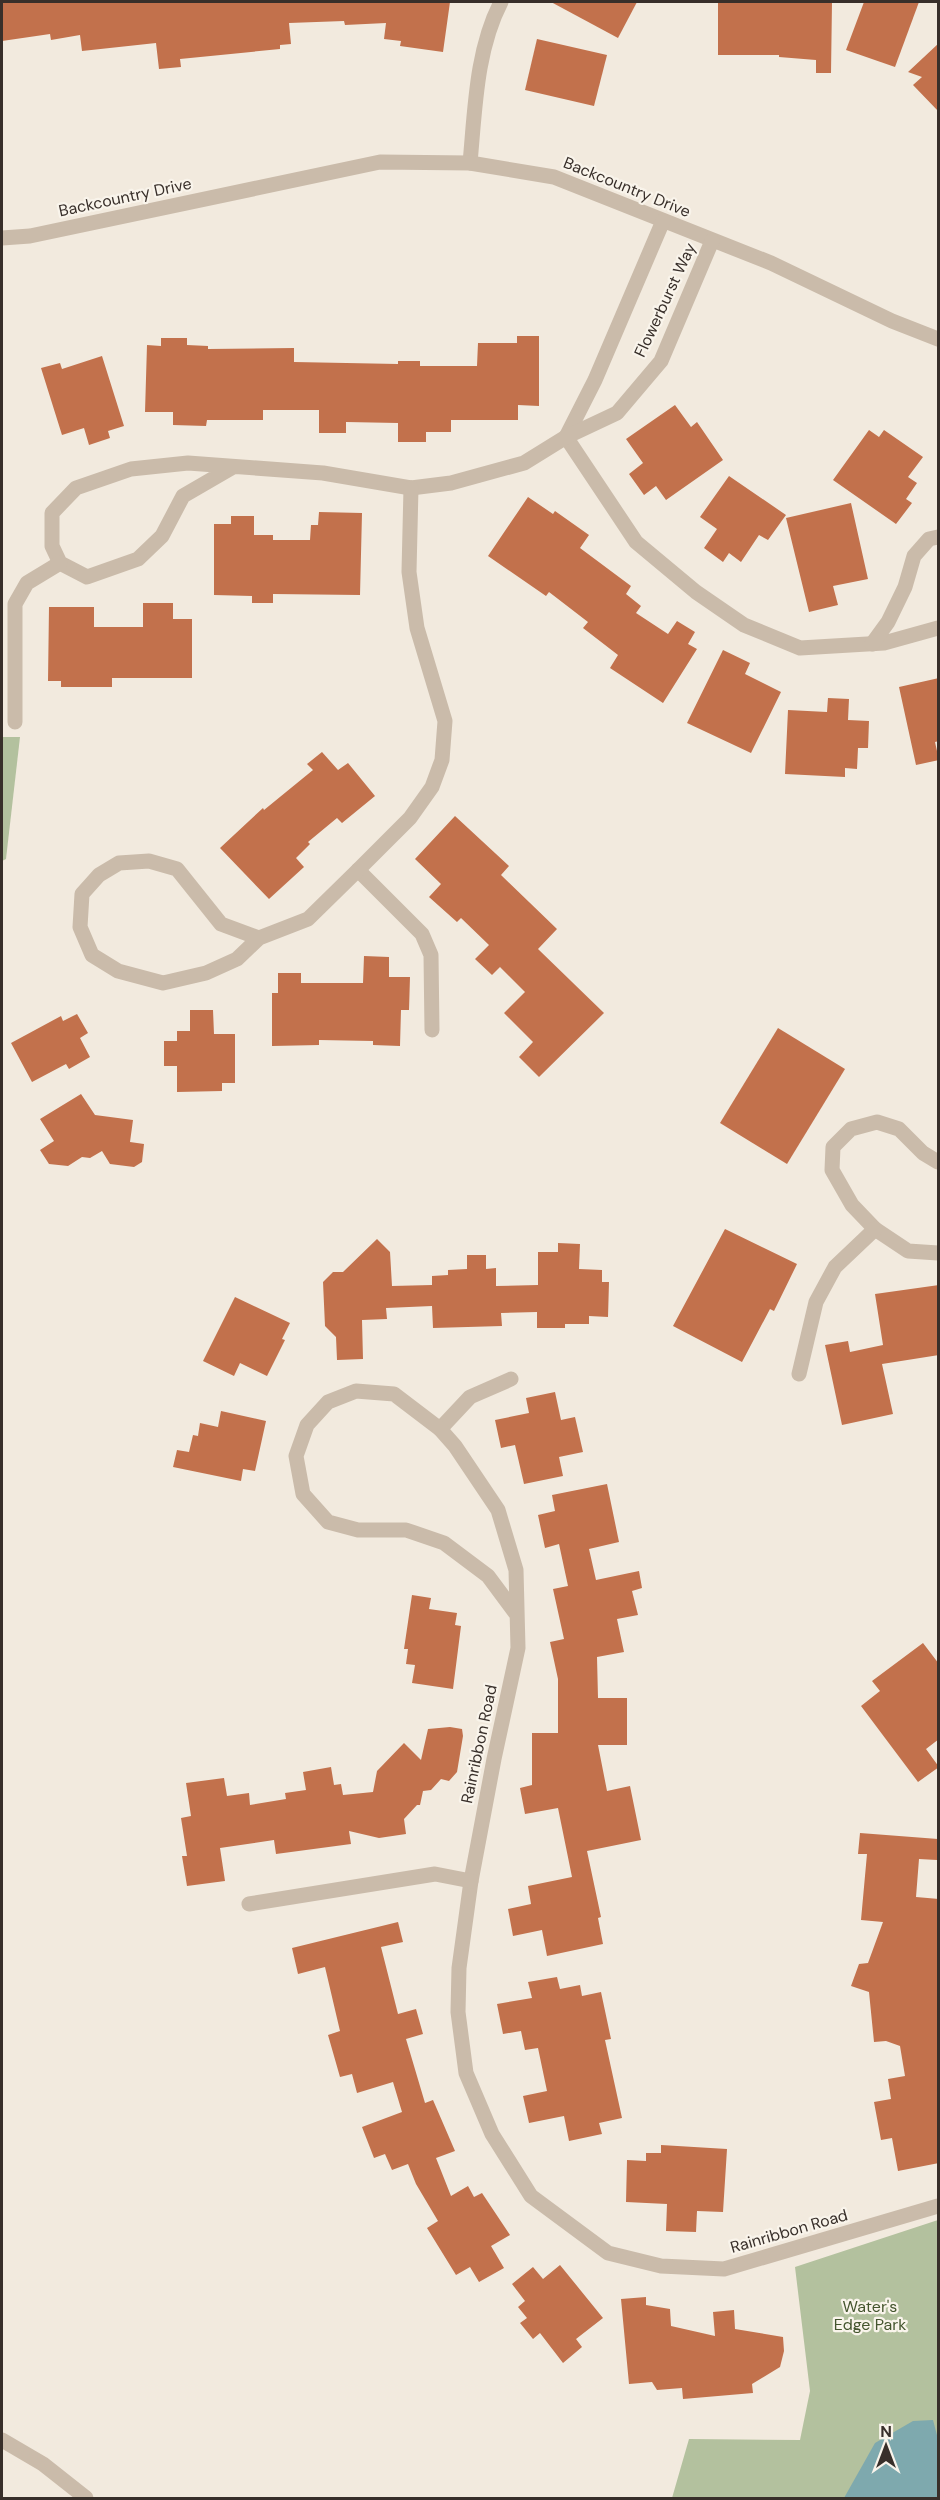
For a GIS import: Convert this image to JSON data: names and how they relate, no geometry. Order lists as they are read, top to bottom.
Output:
{
  "streets": {
    "street": ["Backcountry Drive", "Flowerburst Way", "Rainribbon Road"]
  },
  "crossings": [
    ["Backcountry Drive", "Flowerburst Way"]
  ],
  "parks": ["Water's Edge Park"],
  "north": "top"
}
